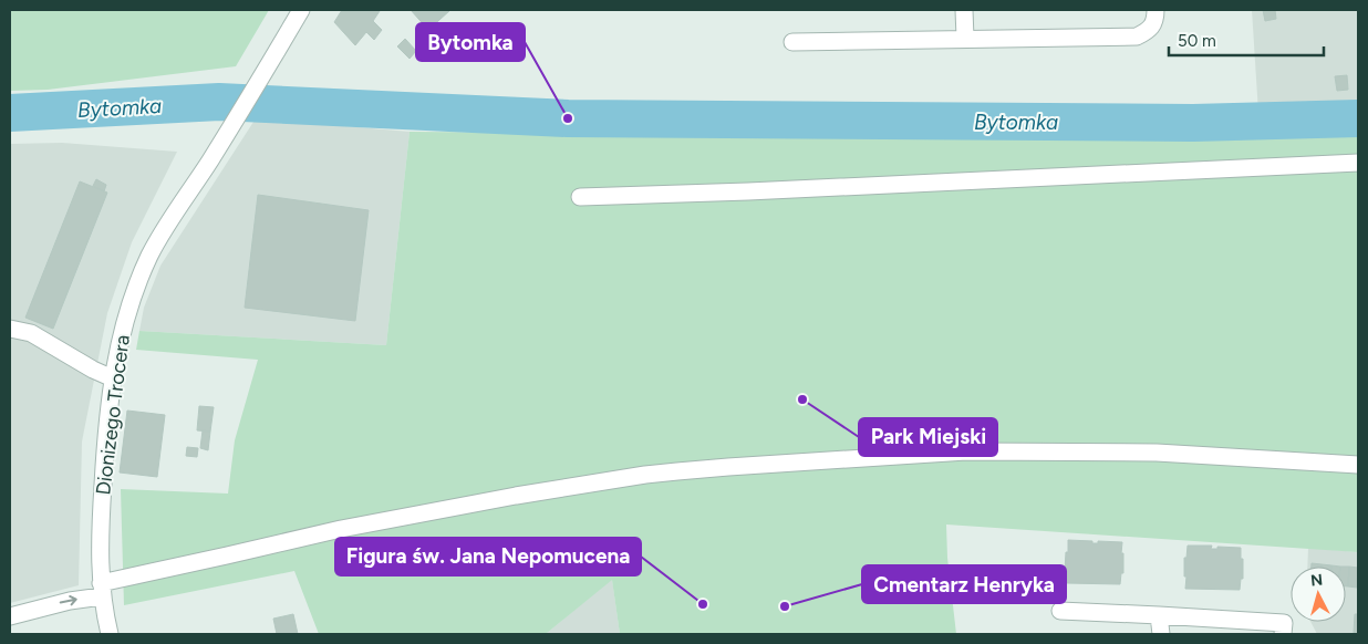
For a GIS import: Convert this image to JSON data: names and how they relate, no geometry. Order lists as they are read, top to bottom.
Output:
{
  "streets": {
    "street": ["Dionizego Trocera"]
  },
  "water": ["Bytomka"],
  "places": [
    "Bytomka",
    "Park Miejski",
    "Figura św. Jana Nepomucena",
    "Cmentarz Henryka"
  ],
  "scale_bar": "50 m",
  "north": "top"
}
